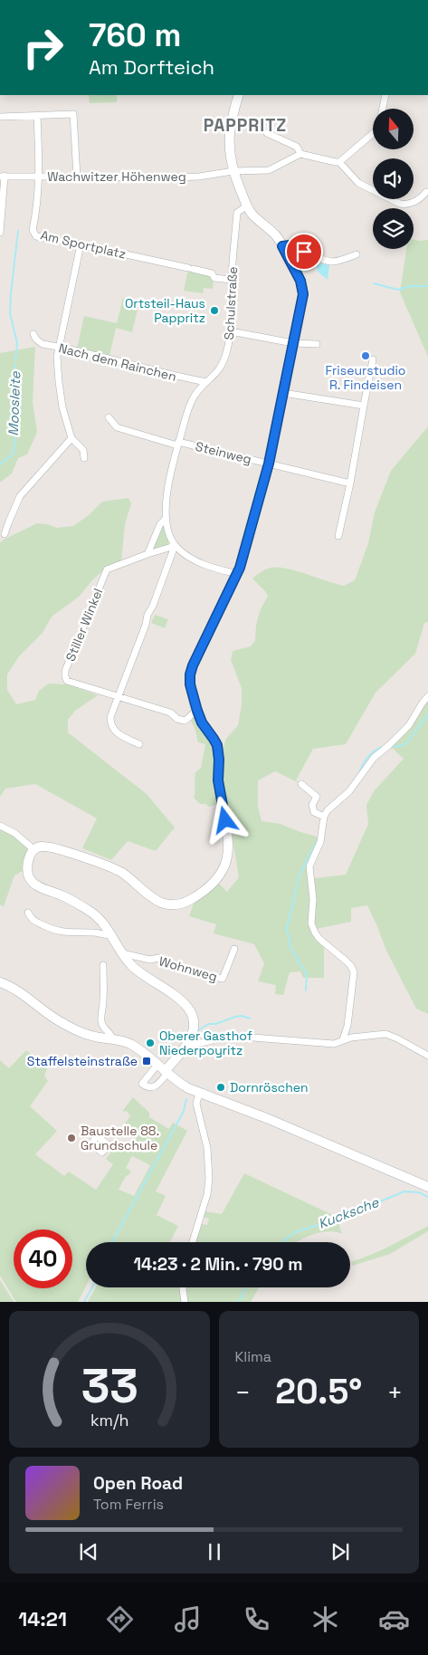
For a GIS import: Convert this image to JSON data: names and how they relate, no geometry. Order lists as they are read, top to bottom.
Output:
{
  "streets": {
    "street": [
      "Wachwitzer Höhenweg",
      "Am Sportplatz",
      "Schulstraße",
      "Nach dem Rainchen",
      "Steinweg",
      "Stiller Winkel",
      "Wohnweg"
    ]
  },
  "crossings": [
    ["Wachwitzer Höhenweg", "Am Sportplatz"],
    ["Am Sportplatz", "Schulstraße"],
    ["Schulstraße", "Nach dem Rainchen"],
    ["Schulstraße", "Steinweg"]
  ],
  "districts": ["PAPPRITZ"],
  "water": ["Moosleite", "Kucksche"],
  "places": {
    "other": [
      "Ortsteil-Haus Pappritz",
      "Friseurstudio R. Findeisen",
      "Oberer Gasthof Niederpoyritz",
      "Dornröschen",
      "Baustelle 88. Grundschule"
    ],
    "transit": ["Staffelsteinstraße"]
  },
  "north": "top",
  "page": {
    "turn": ["760 m", "Am Dorfteich"],
    "limit": "40",
    "trip": "14:23 · 2 Min. · 790 m",
    "tile": "Klima",
    "heat": ["−", "20.5°", "+"],
    "song": ["Open Road", "Tom Ferris"],
    "tabs": "14:21",
    "gauge": ["33", "km/h"]
  }
}
